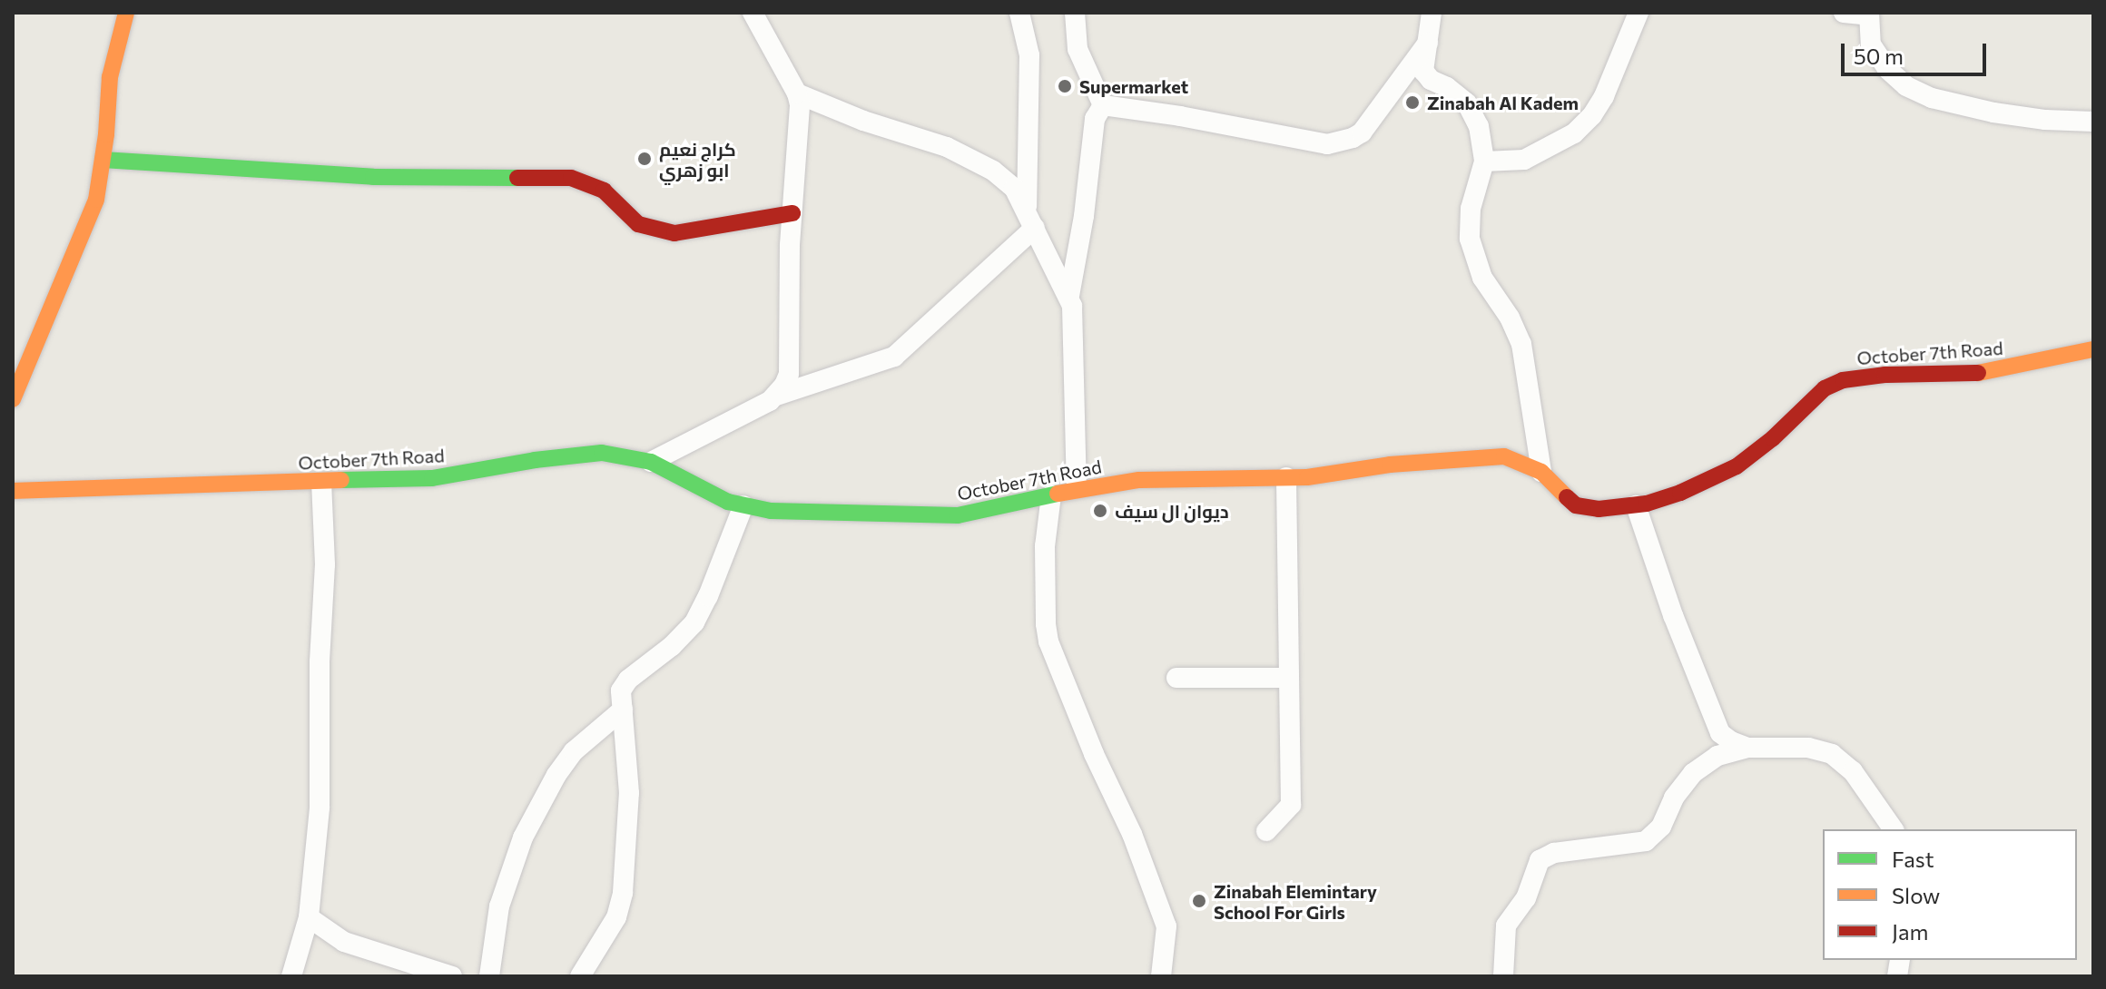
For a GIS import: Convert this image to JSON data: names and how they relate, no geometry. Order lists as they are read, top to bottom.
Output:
{
  "streets": {
    "street": ["October 7th Road"]
  },
  "places": [
    "Supermarket",
    "Zinabah Al Kadem",
    "كراج نعيم ابو زهري",
    "ديوان ال سيف",
    "Zinabah Elemintary School For Girls"
  ],
  "legend": ["Fast", "Slow", "Jam"],
  "scale_bar": "50 m"
}
